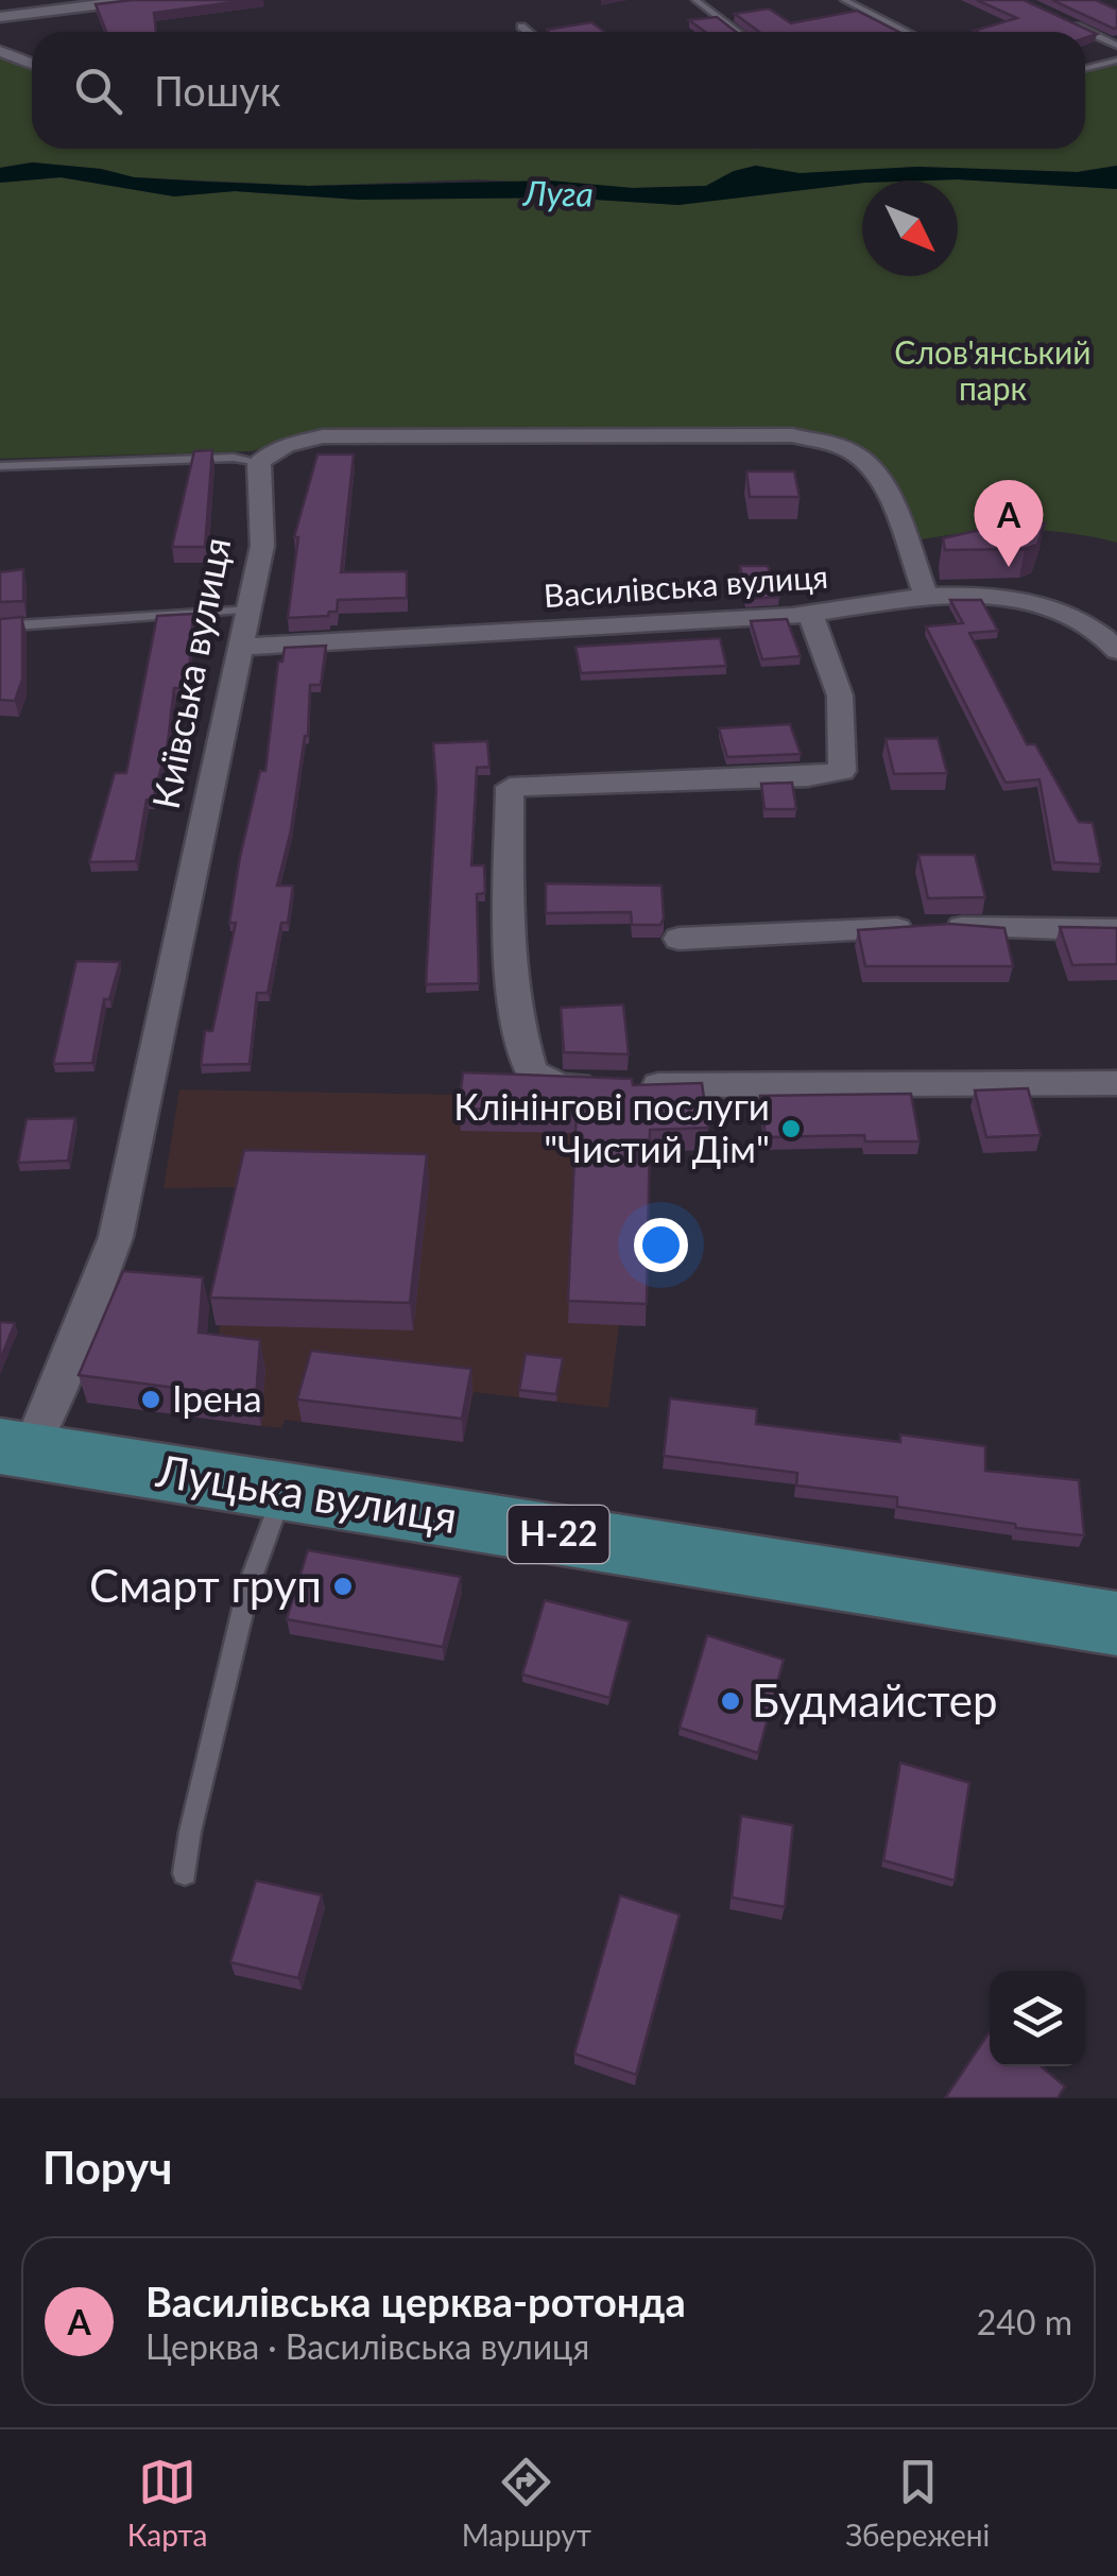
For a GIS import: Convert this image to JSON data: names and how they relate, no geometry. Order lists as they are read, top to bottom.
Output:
{
  "streets": {
    "main road": ["Луцька вулиця", "Н-22"],
    "street": ["Василівська вулиця", "Київська вулиця"]
  },
  "crossings": [
    ["Василівська вулиця", "Київська вулиця"],
    ["Київська вулиця", "Луцька вулиця"]
  ],
  "water": ["Луга"],
  "parks": ["Слов'янський парк"],
  "places": [
    "Клінінгові послуги \"Чистий Дім\"",
    "Ірена",
    "Смарт груп",
    "Будмайстер"
  ],
  "north": "bottom right",
  "page": {
    "search": "Пошук",
    "pins": "A",
    "heading": "Поруч",
    "list": [
      {
        "mark": "A",
        "name": "Василівська церква-ротонда",
        "note": "Церква · Василівська вулиця",
        "value": "240 m"
      }
    ],
    "nav": ["Карта", "Маршрут", "Збережені"]
  }
}
